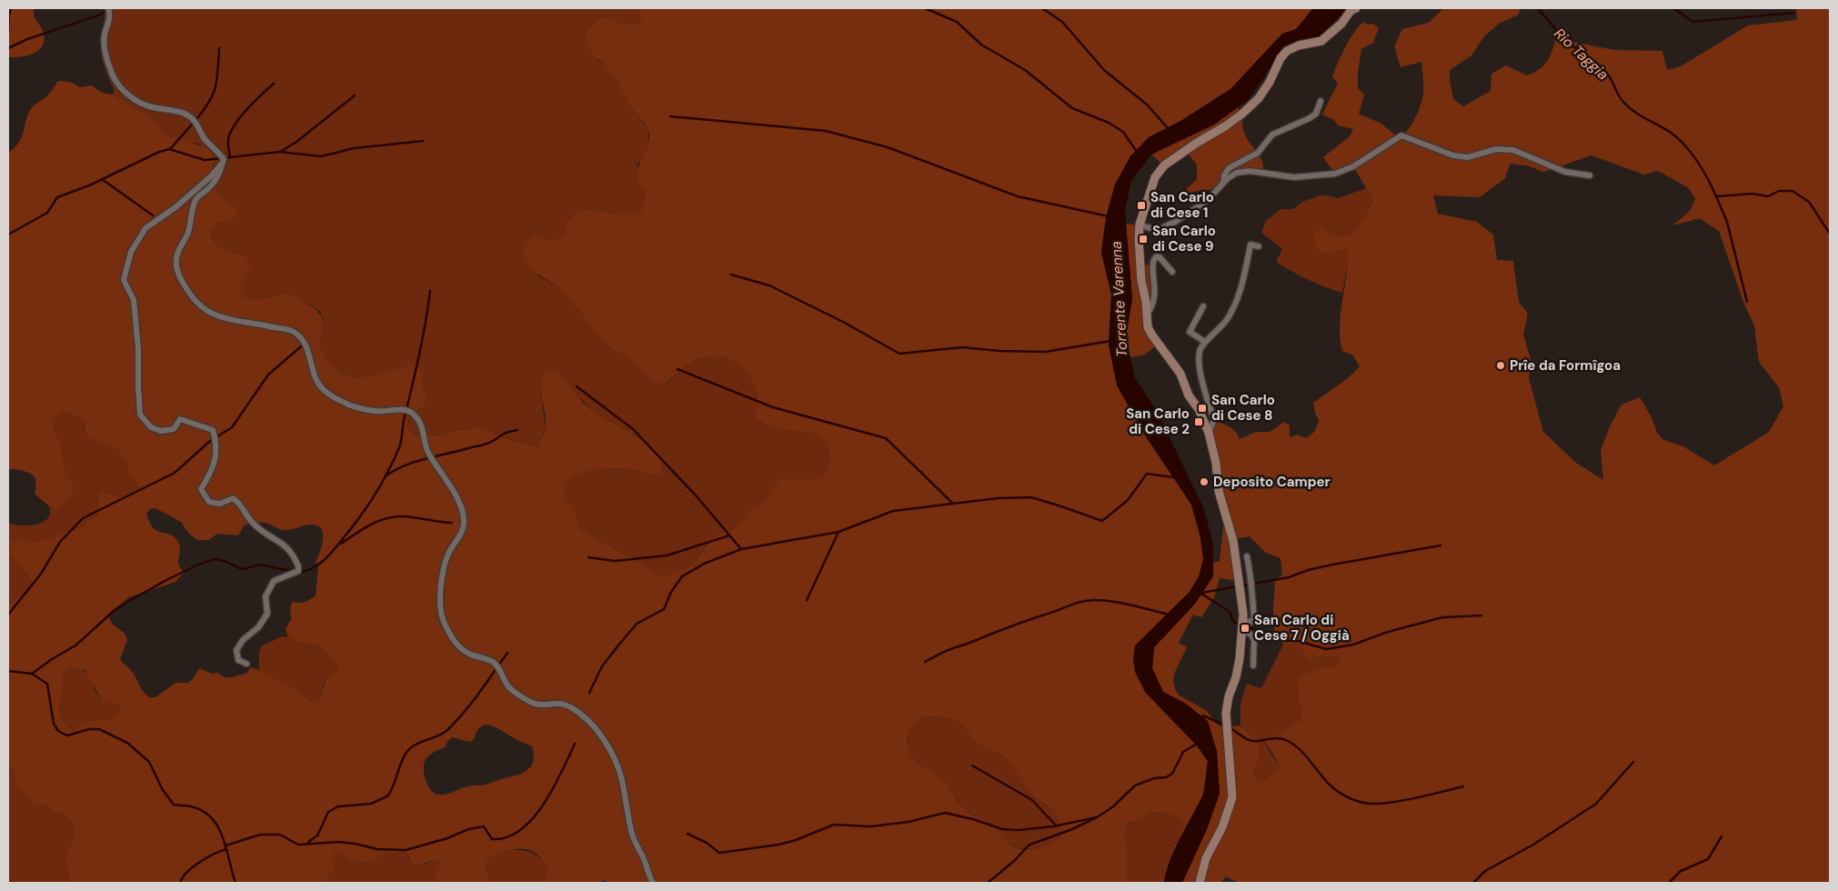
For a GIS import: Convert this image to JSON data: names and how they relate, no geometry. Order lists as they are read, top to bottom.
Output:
{
  "water": ["Rio Taggia", "Torrente Varenna"],
  "places": {
    "transit": [
      "San Carlo di Cese 1",
      "San Carlo di Cese 9",
      "San Carlo di Cese 8",
      "San Carlo di Cese 2",
      "San Carlo di Cese 7 / Oggià"
    ],
    "other": ["Prîe da Formîgoa", "Deposito Camper"]
  }
}
